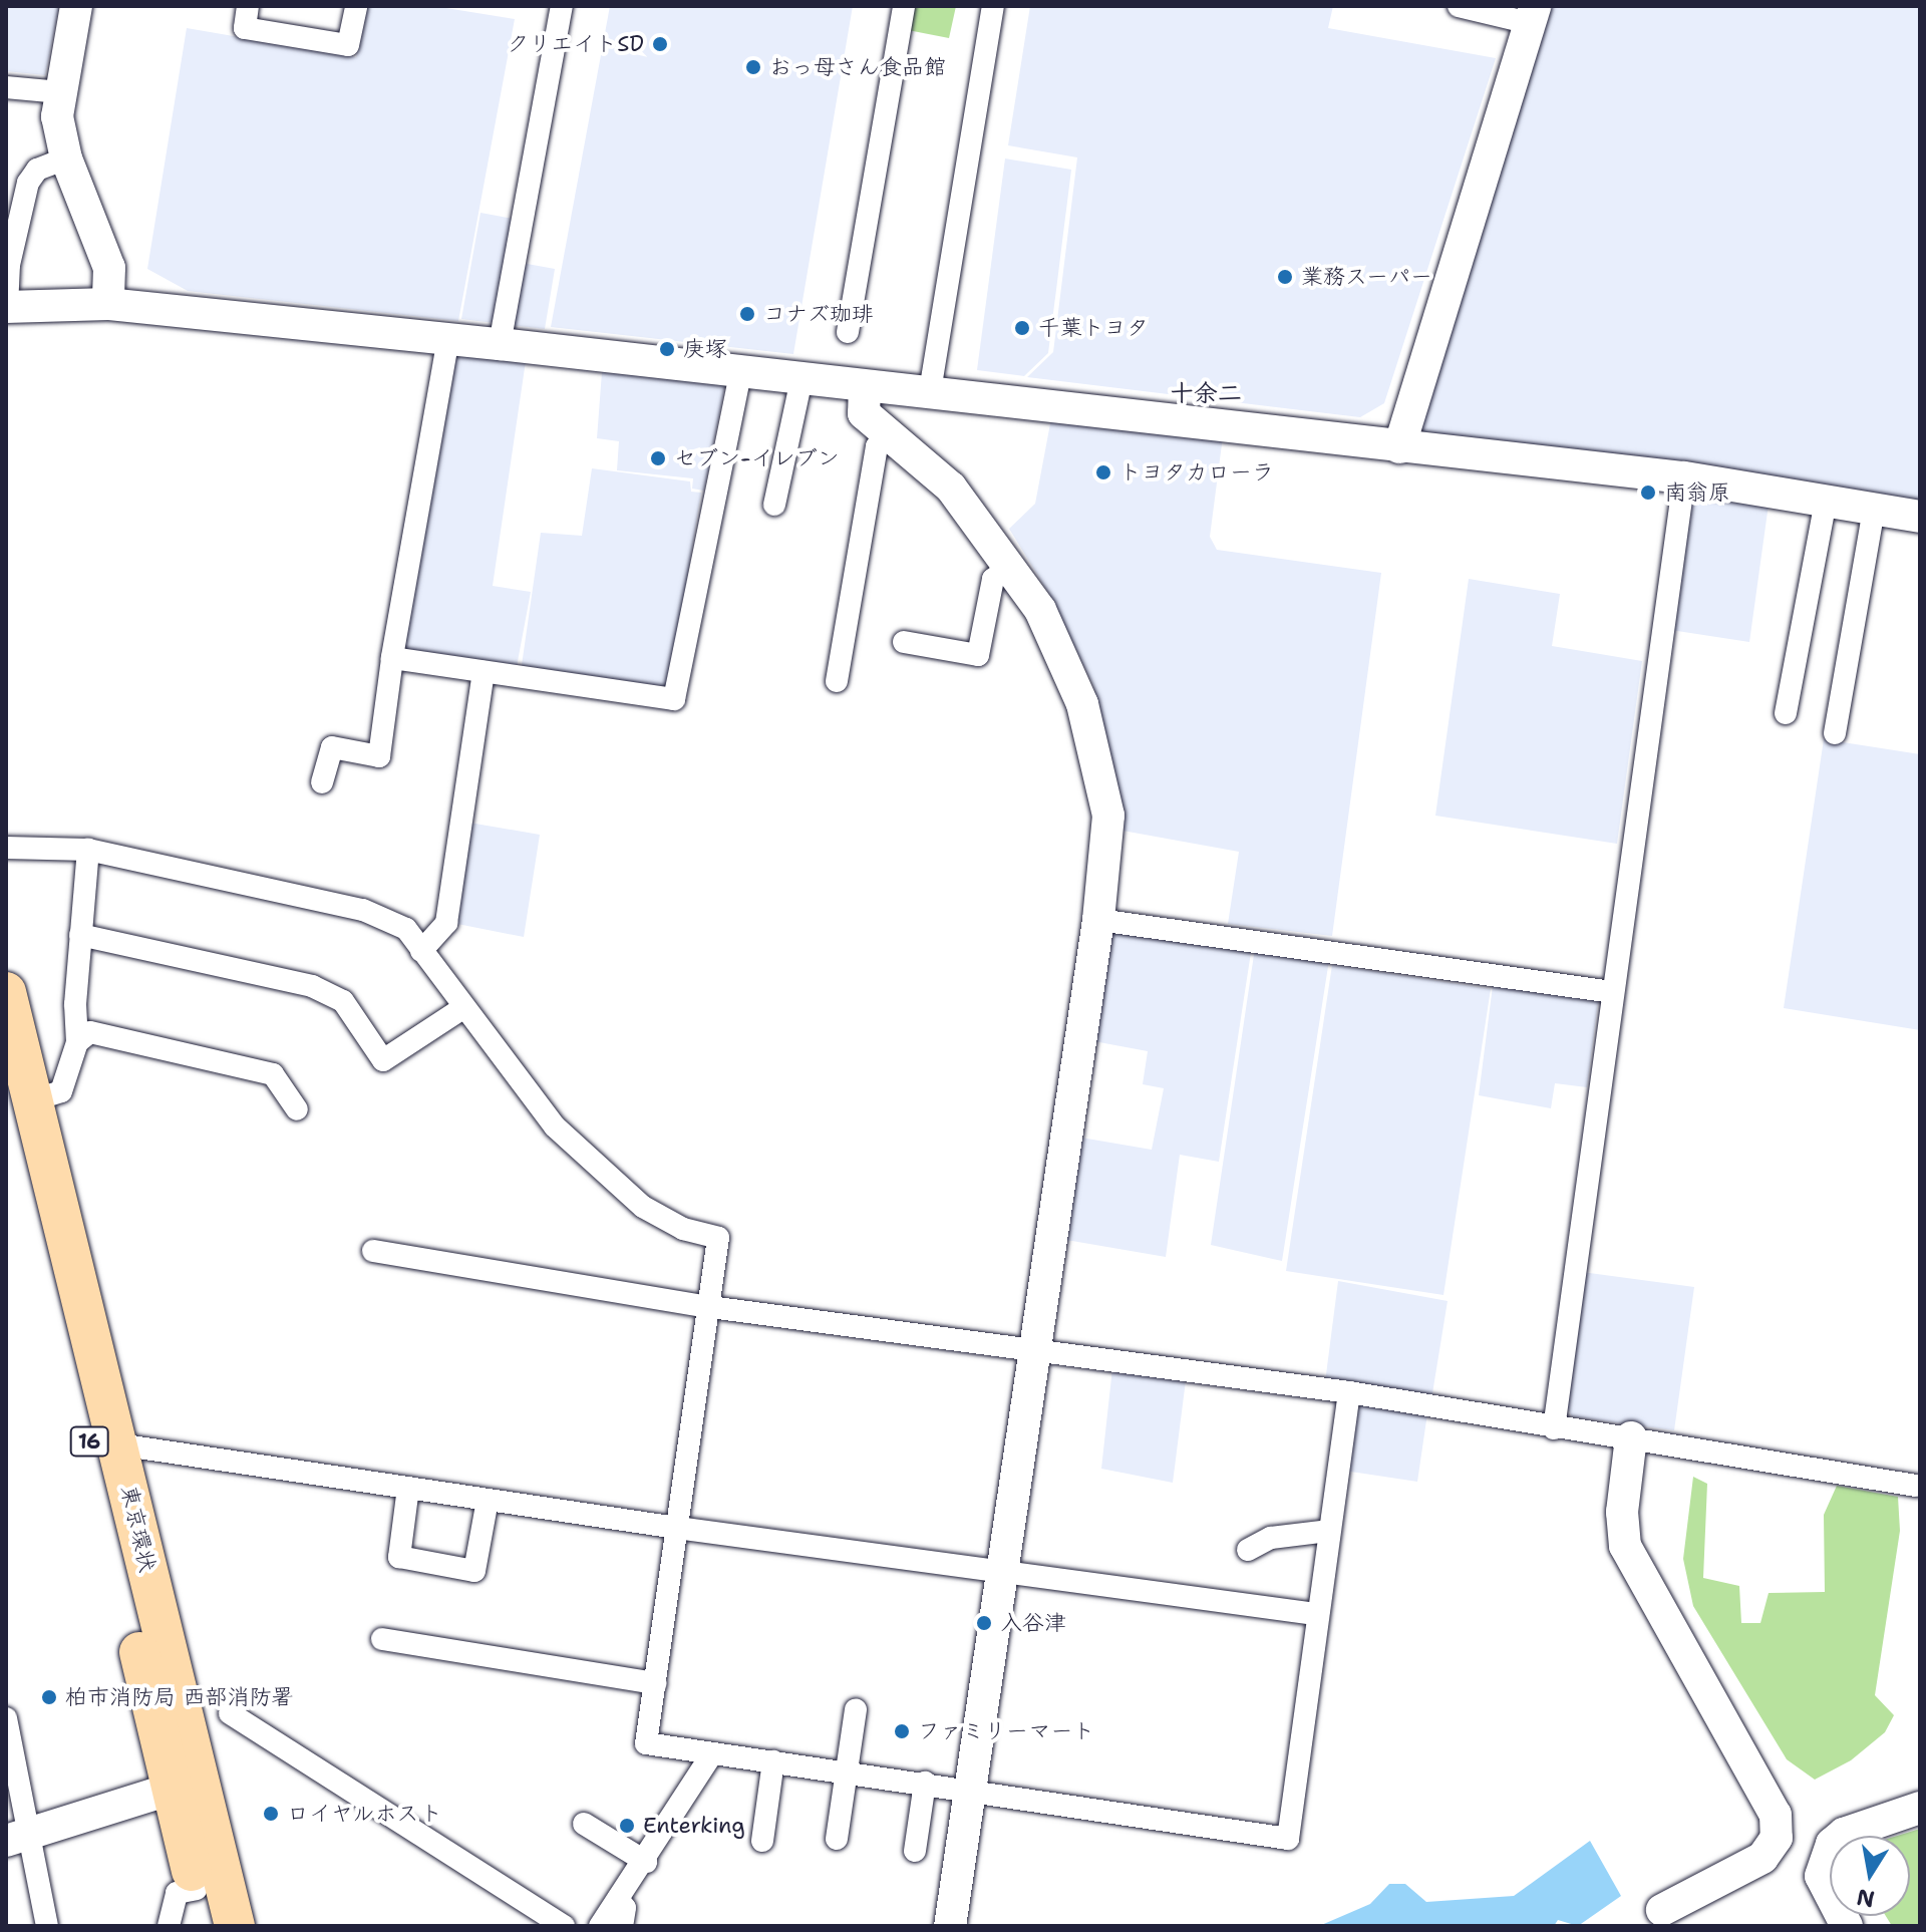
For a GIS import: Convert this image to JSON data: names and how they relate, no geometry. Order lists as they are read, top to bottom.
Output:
{
  "streets": {
    "highway": ["16", "東京環状"]
  },
  "districts": ["十余二"],
  "places": [
    "クリエイトSD",
    "おっ母さん食品館",
    "業務スーパー",
    "コナズ珈琲",
    "千葉トヨタ",
    "庚塚",
    "セブン-イレブン",
    "トヨタカローラ",
    "南翁原",
    "入谷津",
    "柏市消防局 西部消防署",
    "ファミリーマート",
    "ロイヤルホスト",
    "Enterking"
  ],
  "north": "bottom"
}
